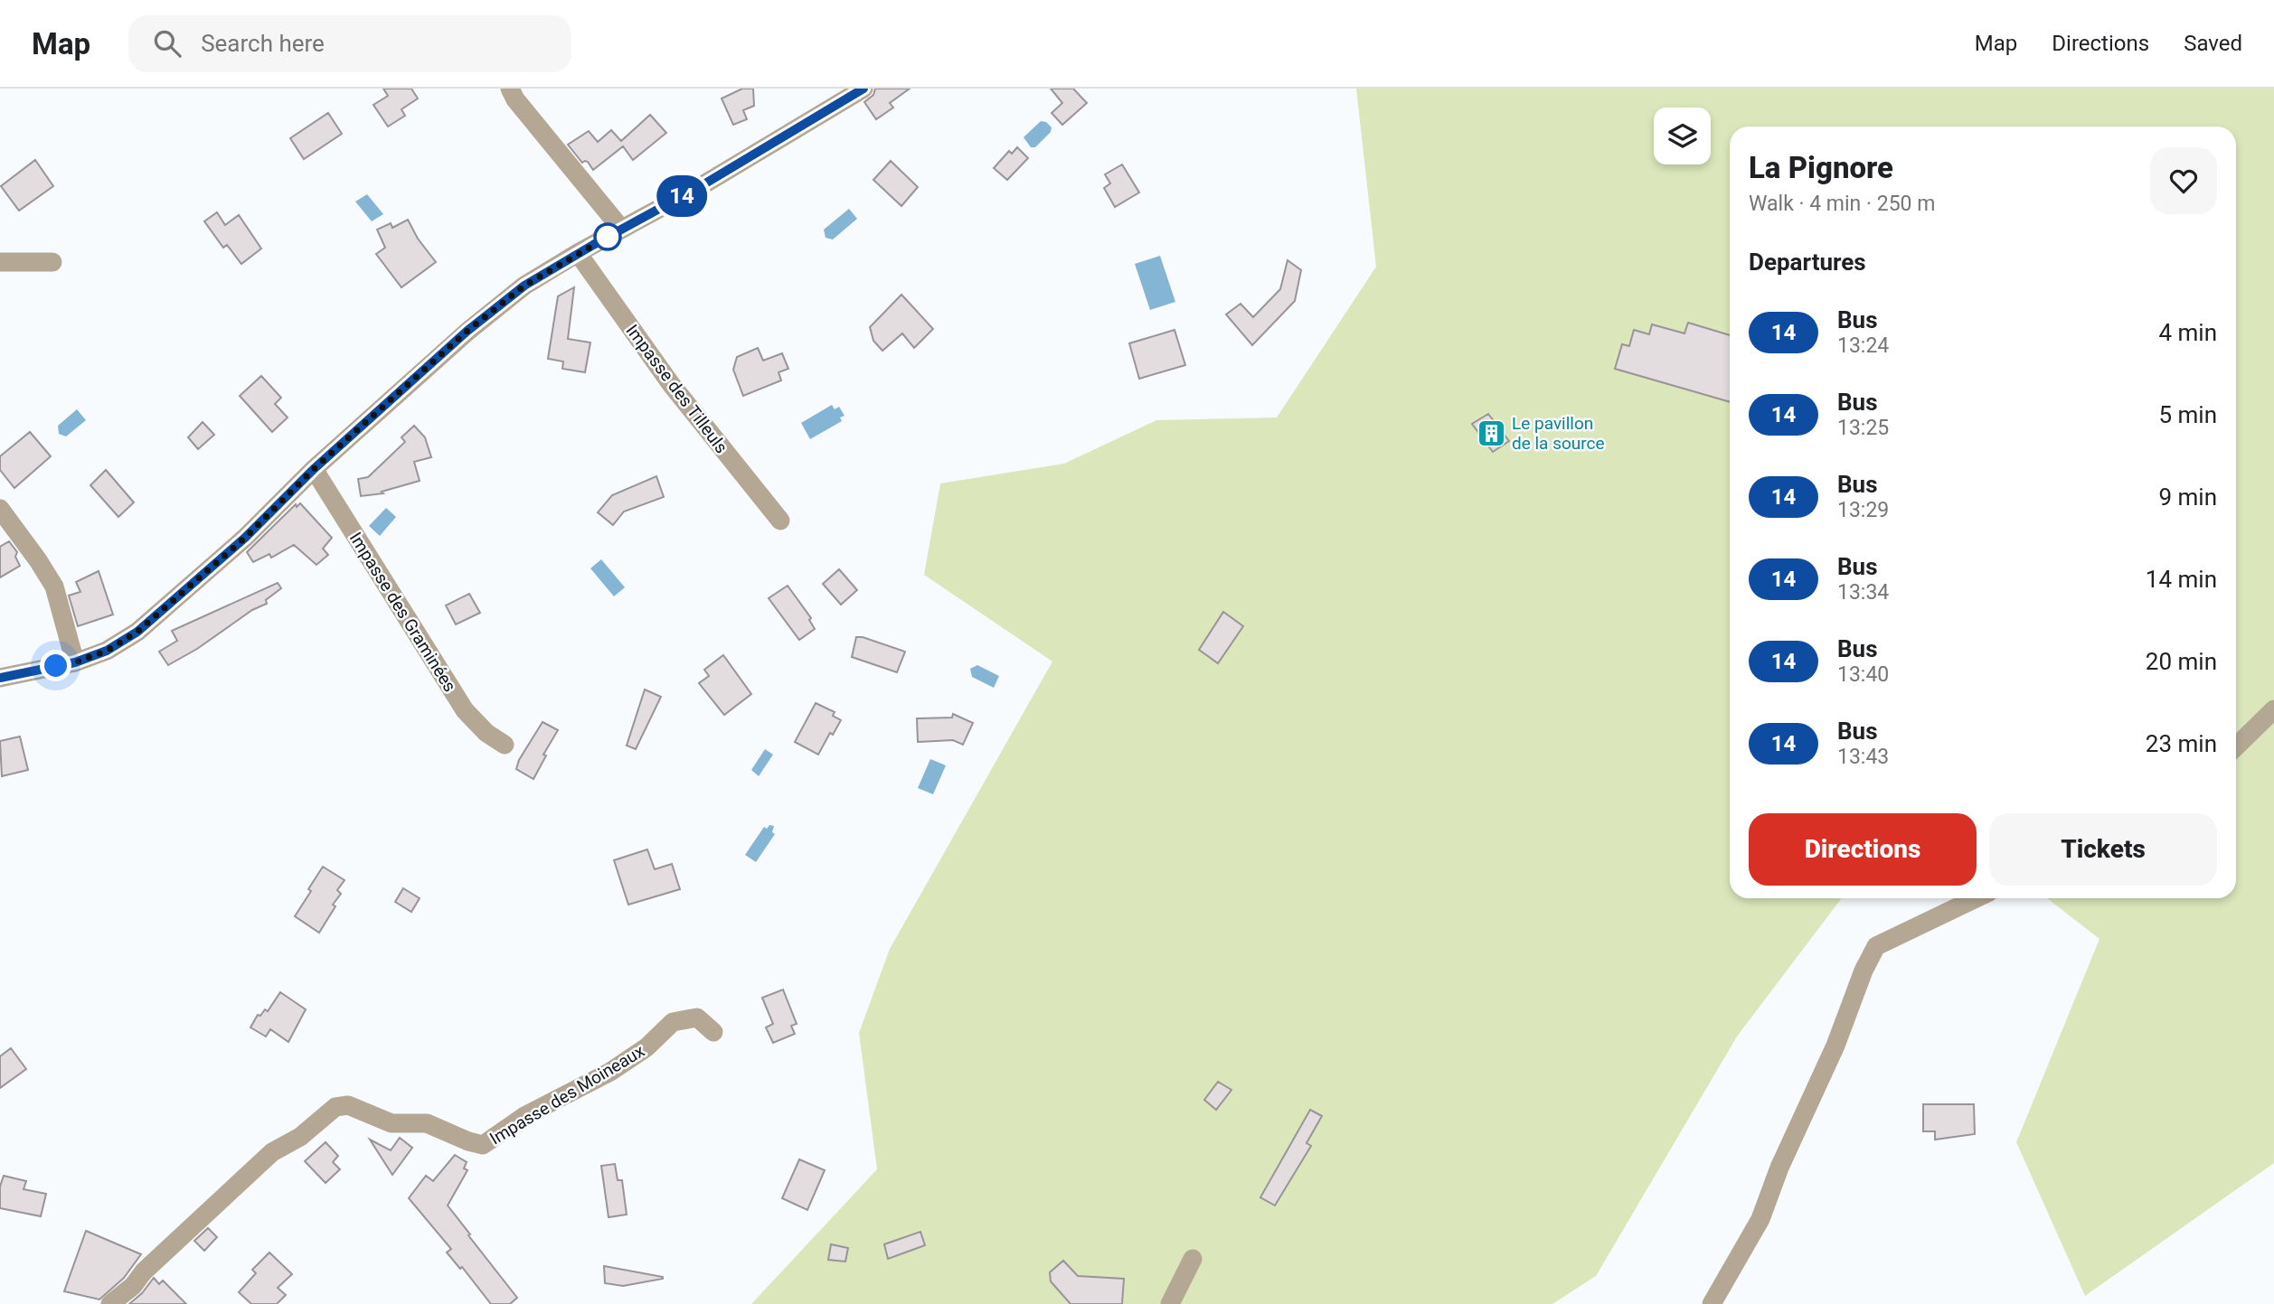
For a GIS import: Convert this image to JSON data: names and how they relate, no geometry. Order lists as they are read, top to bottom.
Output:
{
  "streets": {
    "street": ["Impasse des Tilleuls", "Impasse des Graminées", "Impasse des Moineaux"]
  },
  "places": {
    "building": ["Le pavillon de la source"]
  },
  "lines": ["bus line 14"],
  "page": {
    "header": "Map",
    "search": "Search here",
    "nav": ["Map", "Directions", "Saved"],
    "on_map": "14",
    "heading": [
      ["La Pignore", "Walk · 4 min · 250 m"],
      "Departures"
    ],
    "list": [
      {
        "mark": "14",
        "name": "Bus",
        "note": "13:24",
        "value": "4 min"
      },
      {
        "mark": "14",
        "name": "Bus",
        "note": "13:25",
        "value": "5 min"
      },
      {
        "mark": "14",
        "name": "Bus",
        "note": "13:29",
        "value": "9 min"
      },
      {
        "mark": "14",
        "name": "Bus",
        "note": "13:34",
        "value": "14 min"
      },
      {
        "mark": "14",
        "name": "Bus",
        "note": "13:40",
        "value": "20 min"
      },
      {
        "mark": "14",
        "name": "Bus",
        "note": "13:43",
        "value": "23 min"
      }
    ],
    "buttons": ["Directions", "Tickets"]
  }
}
